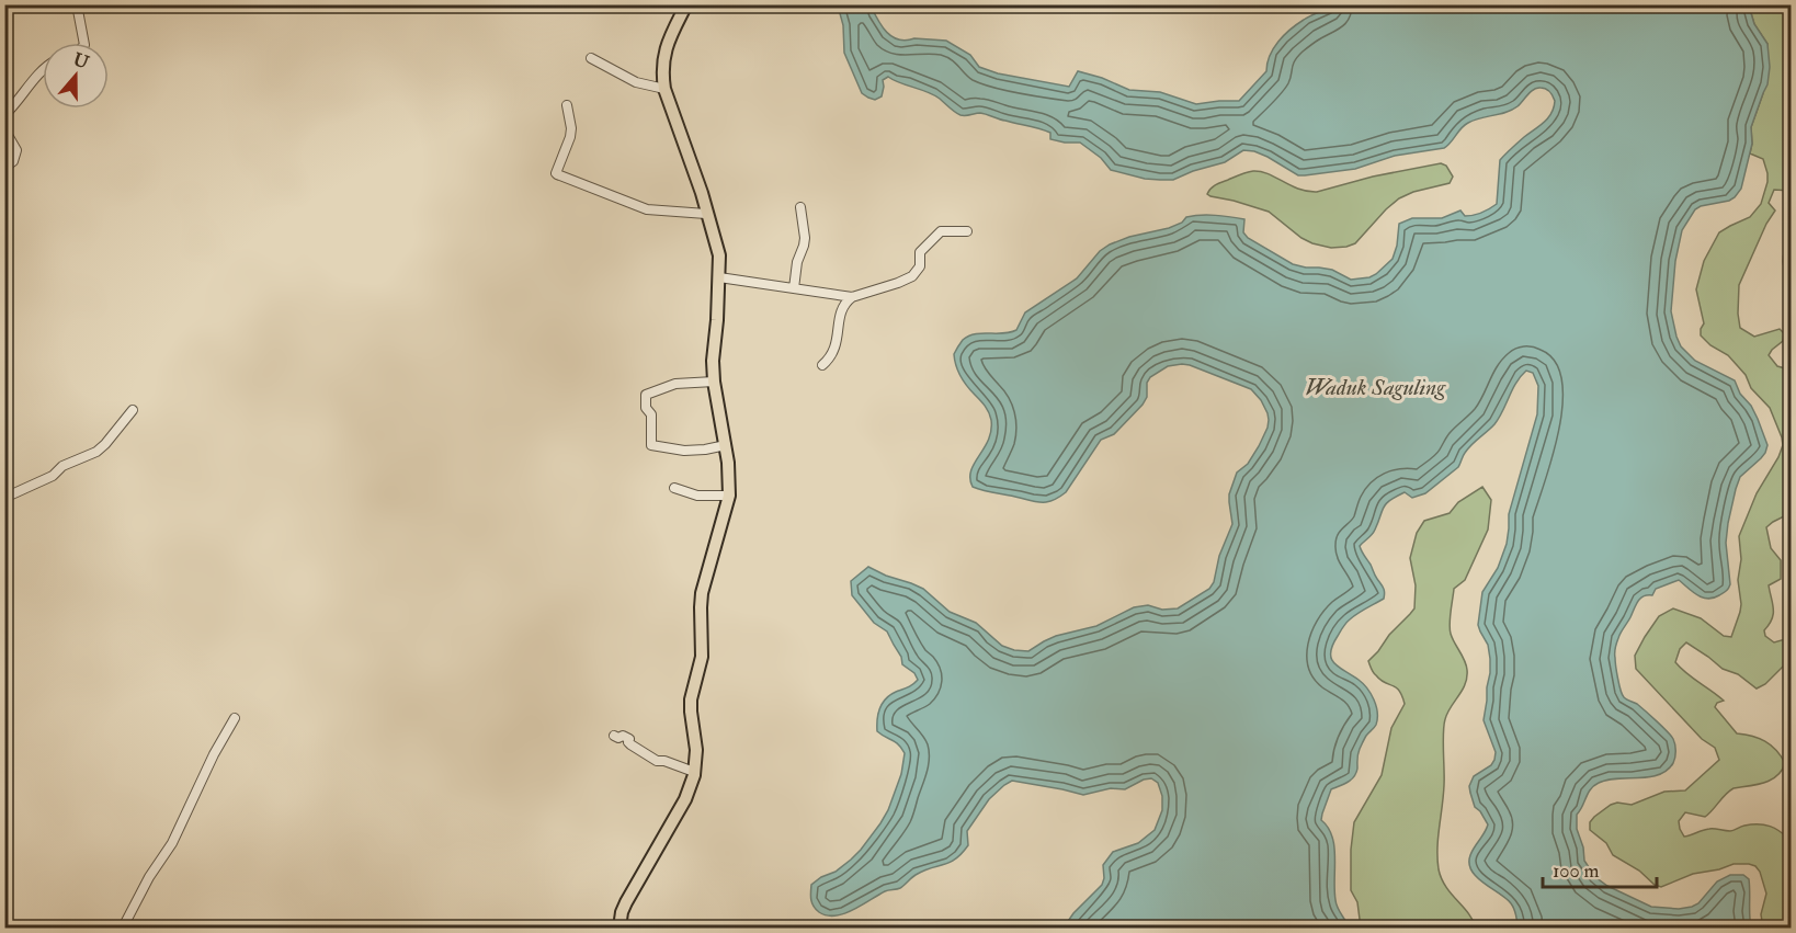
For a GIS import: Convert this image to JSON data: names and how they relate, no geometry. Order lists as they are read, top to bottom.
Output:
{
  "water": ["Waduk Saguling"],
  "scale_bar": "100 m",
  "north": "top"
}
